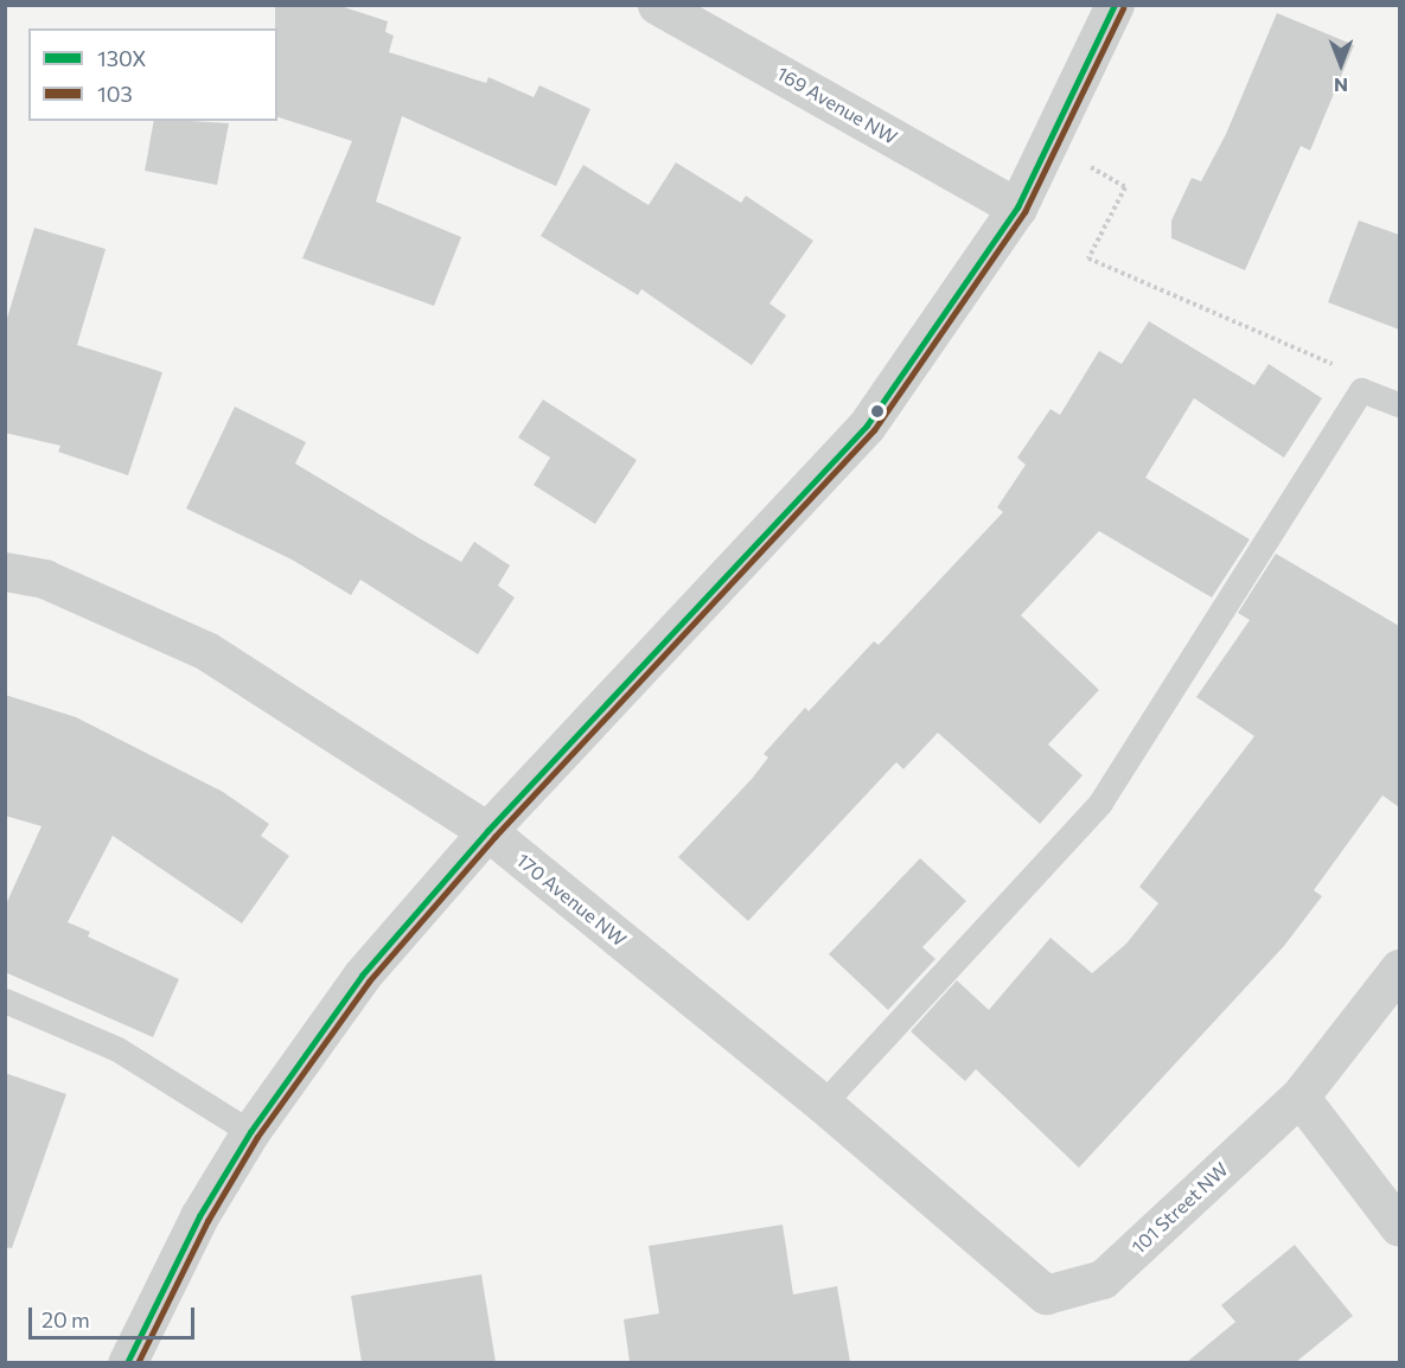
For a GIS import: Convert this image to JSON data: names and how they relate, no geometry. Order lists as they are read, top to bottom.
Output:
{
  "streets": {
    "street": ["169 Avenue NW", "170 Avenue NW", "101 Street NW"]
  },
  "crossings": [
    ["170 Avenue NW", "101 Street NW"]
  ],
  "lines": ["transit line 130X", "transit line 103"],
  "legend": ["130X", "103"],
  "scale_bar": "20 m",
  "north": "bottom"
}
